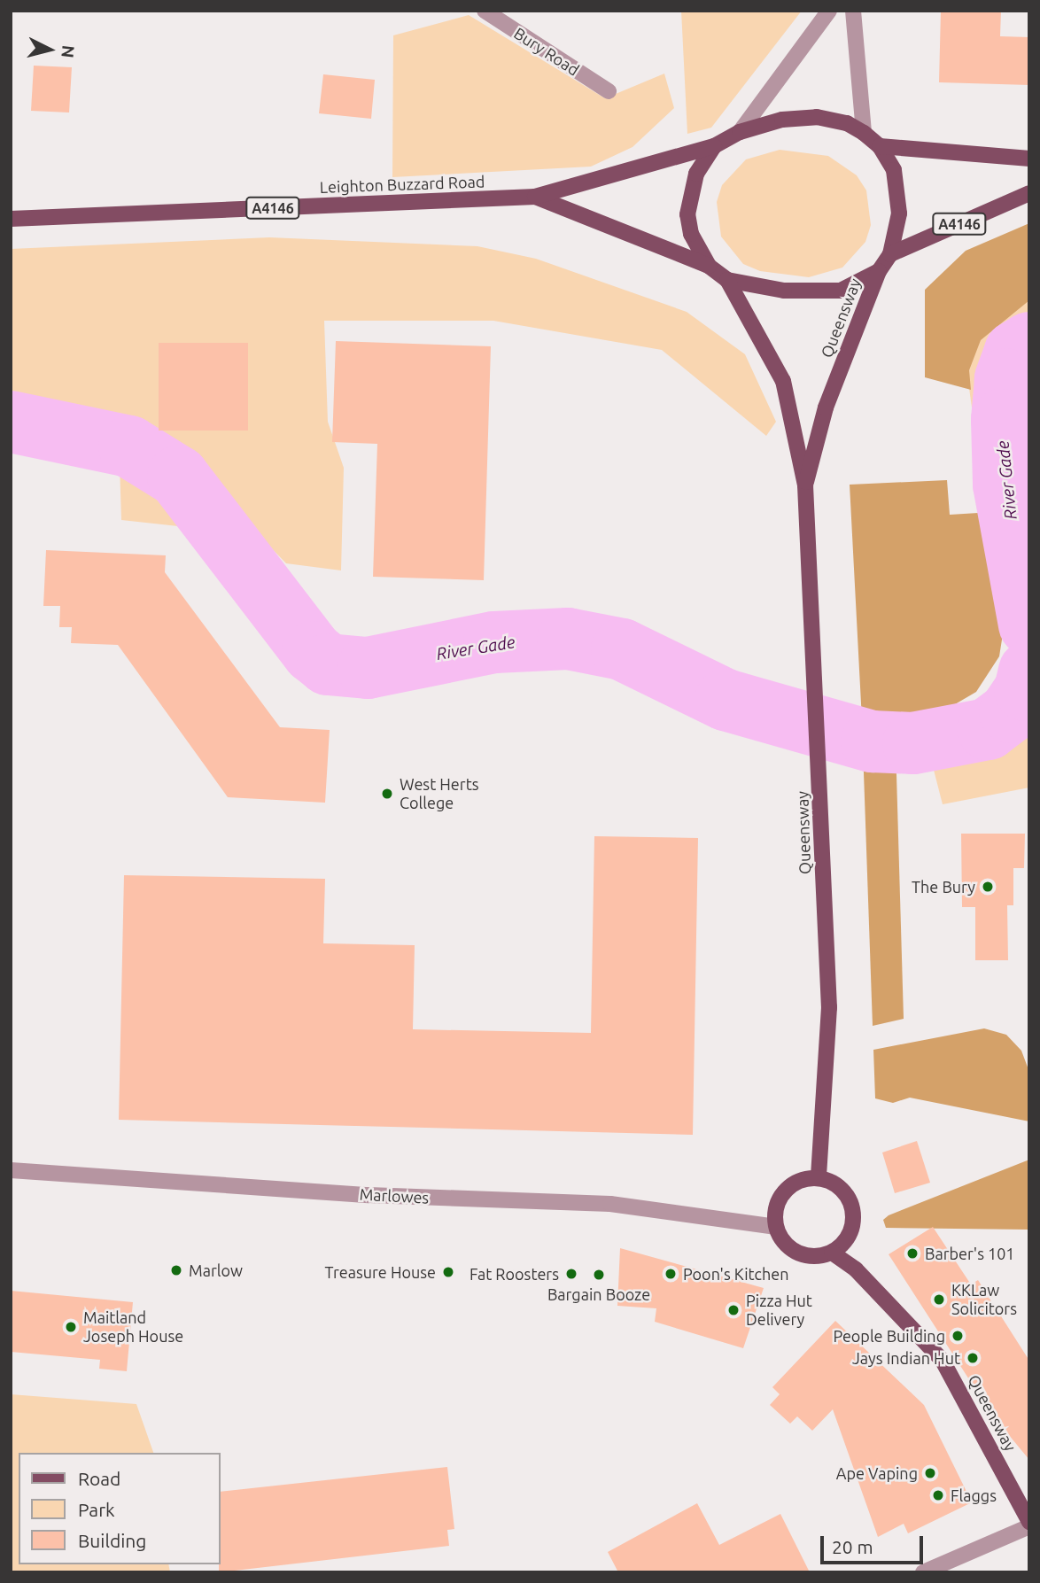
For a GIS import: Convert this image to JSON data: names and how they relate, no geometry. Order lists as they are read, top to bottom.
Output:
{
  "streets": {
    "main road": ["Leighton Buzzard Road", "A4146", "Queensway"],
    "street": ["Bury Road", "Marlowes"]
  },
  "crossings": [
    ["Leighton Buzzard Road", "A4146"],
    ["Leighton Buzzard Road", "Queensway"],
    ["A4146", "Queensway"],
    ["Queensway", "Marlowes"]
  ],
  "water": ["River Gade"],
  "places": [
    "West Herts College",
    "The Bury",
    "Barber's 101",
    "Marlow",
    "Treasure House",
    "Fat Roosters",
    "Poon's Kitchen",
    "Bargain Booze",
    "KKLaw Solicitors",
    "Pizza Hut Delivery",
    "Maitland Joseph House",
    "People Building",
    "Jays Indian Hut",
    "Ape Vaping",
    "Flaggs"
  ],
  "legend": ["Road", "Park", "Building"],
  "scale_bar": "20 m",
  "north": "right"
}
